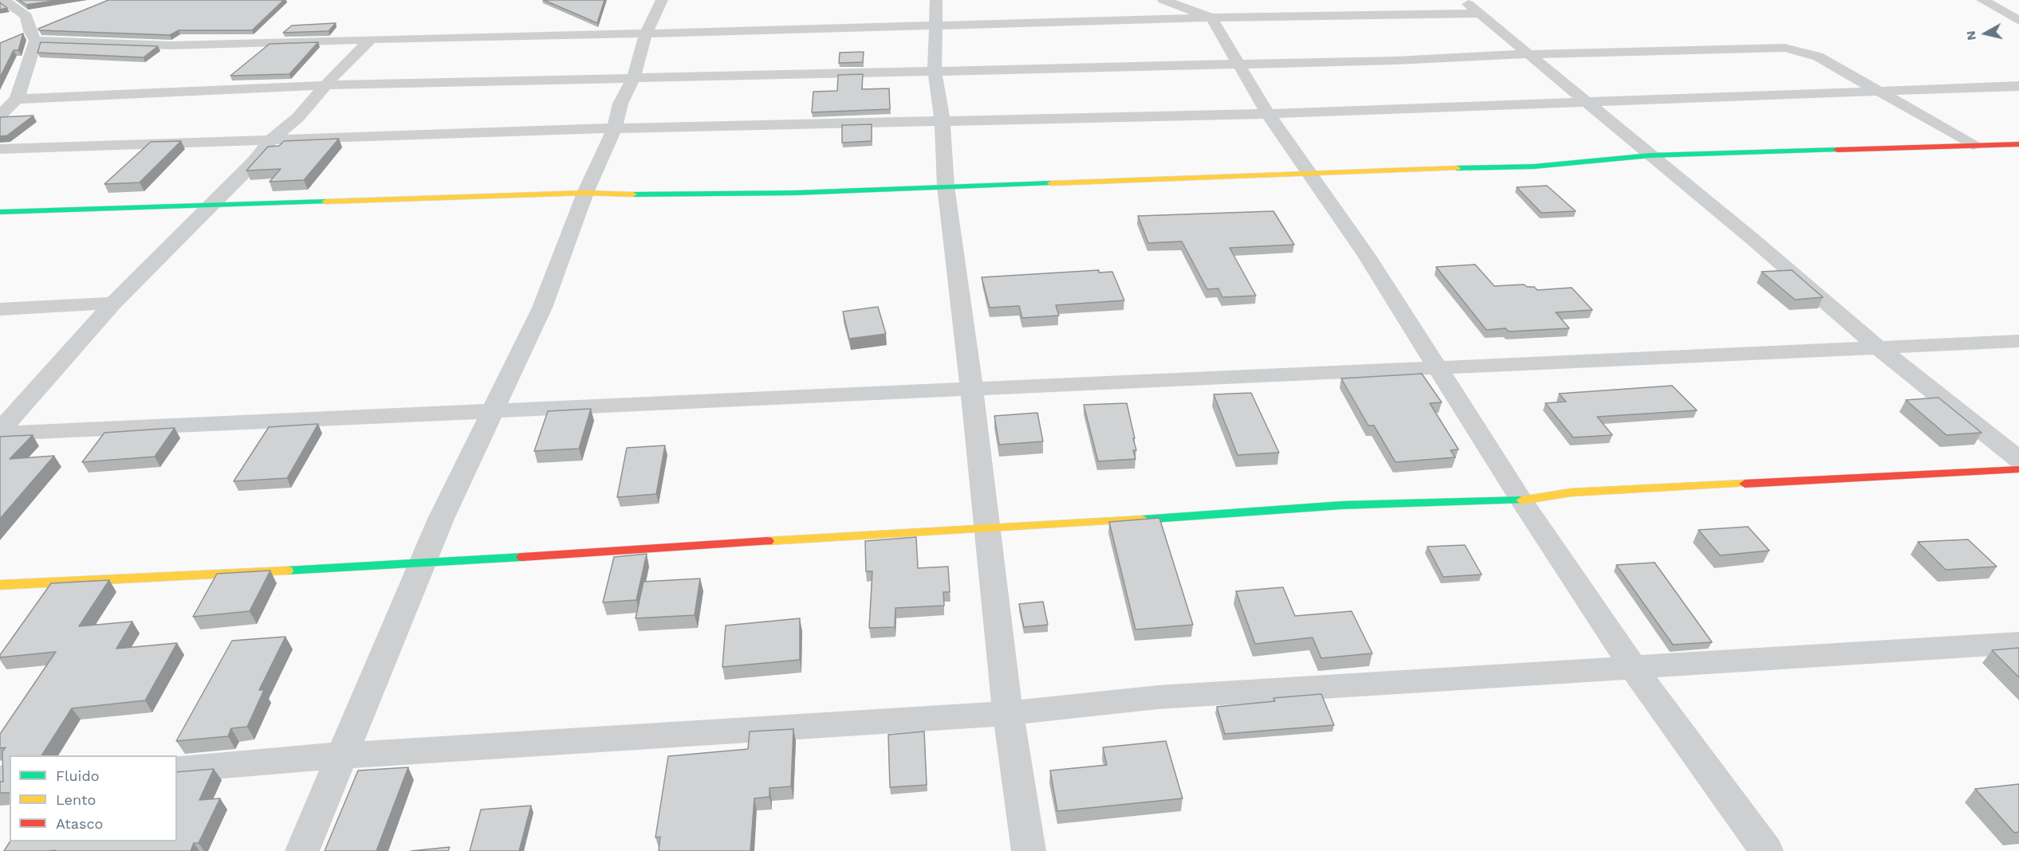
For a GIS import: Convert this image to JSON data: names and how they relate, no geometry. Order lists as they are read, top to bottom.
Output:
{
  "legend": ["Fluido", "Lento", "Atasco"],
  "north": "left"
}
